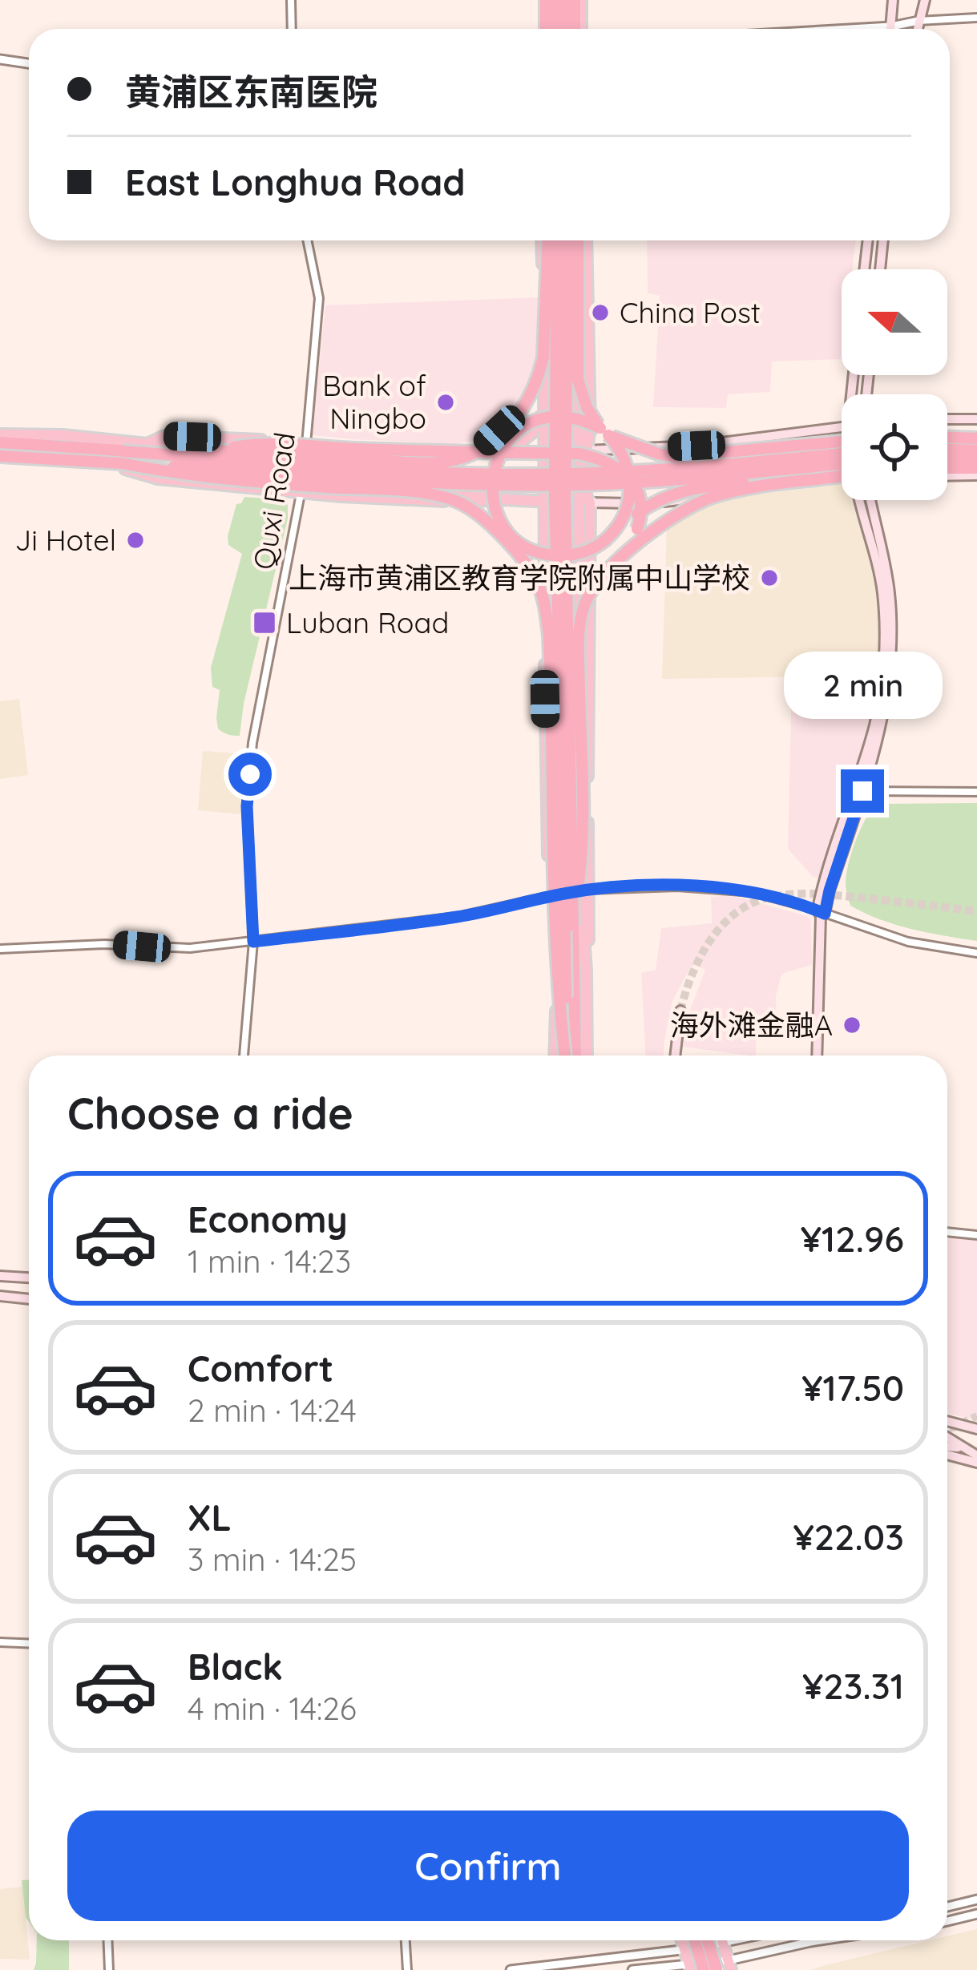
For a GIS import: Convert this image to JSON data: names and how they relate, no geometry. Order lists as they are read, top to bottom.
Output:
{
  "streets": {
    "street": ["Quxi Road"]
  },
  "places": {
    "other": [
      "China Post",
      "Bank of Ningbo",
      "Ji Hotel",
      "上海市黄浦区教育学院附属中山学校",
      "海外滩金融A"
    ],
    "transit": ["Luban Road"]
  },
  "north": "left",
  "page": {
    "banner": ["黄浦区东南医院", "East Longhua Road"],
    "bubble": "2 min",
    "heading": "Choose a ride",
    "list": [
      {
        "name": "Economy",
        "note": "1 min · 14:23",
        "value": "¥12.96"
      },
      {
        "name": "Comfort",
        "note": "2 min · 14:24",
        "value": "¥17.50"
      },
      {
        "name": "XL",
        "note": "3 min · 14:25",
        "value": "¥22.03"
      },
      {
        "name": "Black",
        "note": "4 min · 14:26",
        "value": "¥23.31"
      }
    ],
    "buttons": "Confirm"
  }
}
